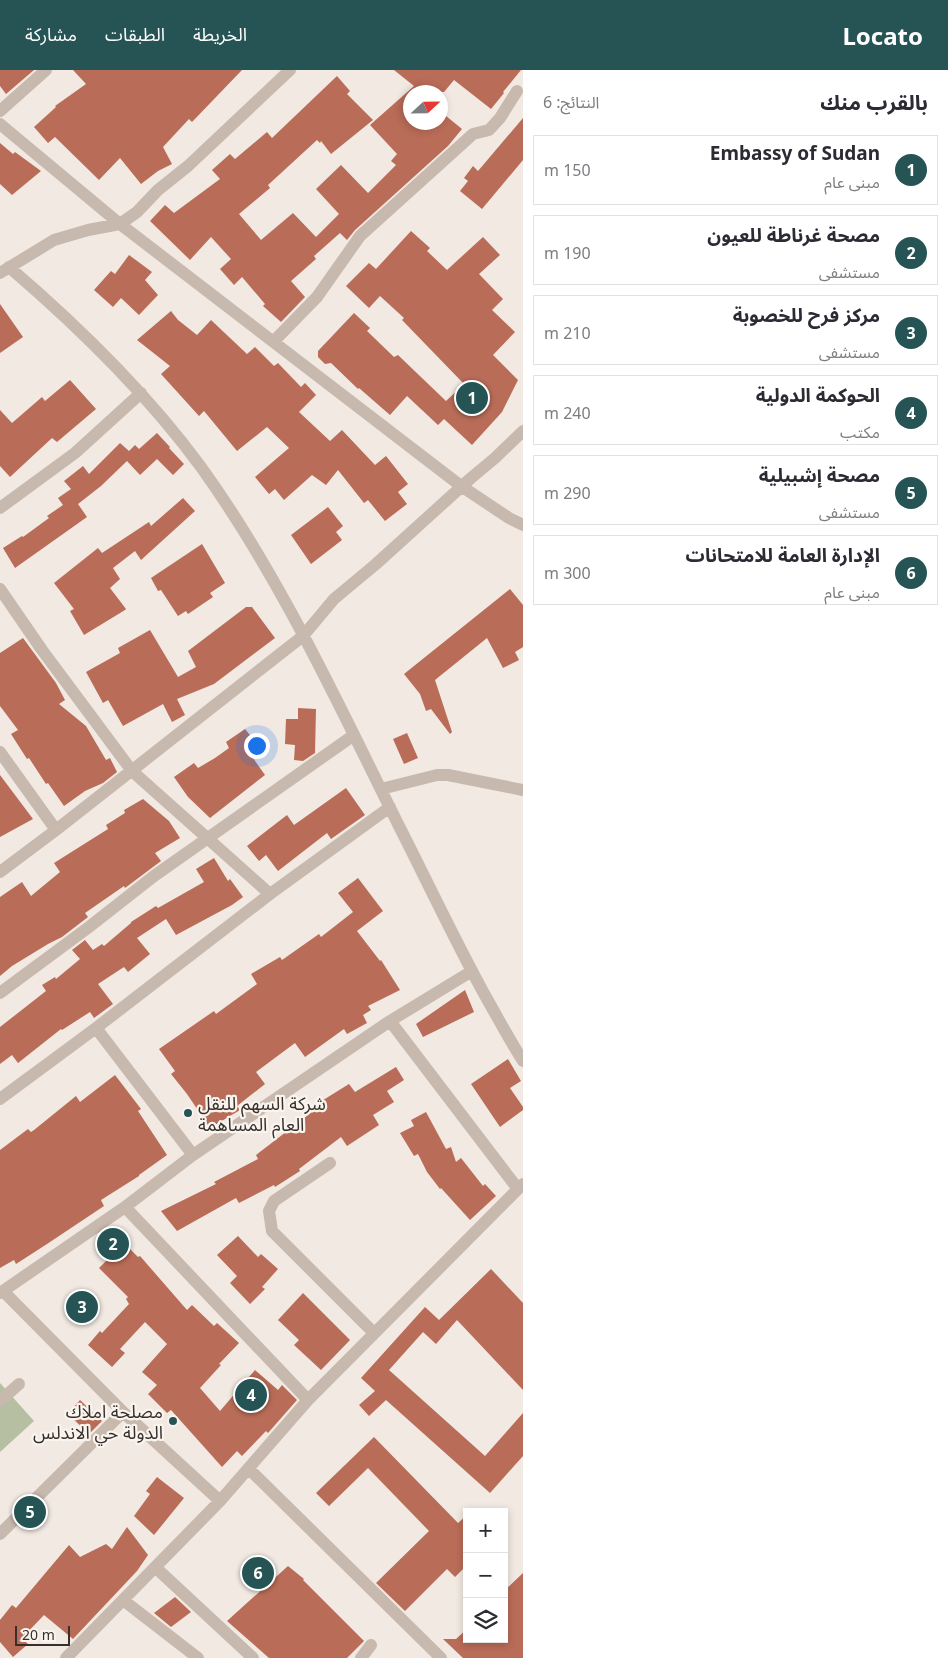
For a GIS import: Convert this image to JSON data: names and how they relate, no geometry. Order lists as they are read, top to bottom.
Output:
{
  "places": ["شركة السهم للنقل العام المساهمة", "مصلحة املاك الدولة حي الاندلس"],
  "scale_bar": "20 m",
  "north": "right",
  "page": {
    "header": "Locato",
    "nav": ["الخريطة", "الطبقات", "مشاركة"],
    "heading": ["بالقرب منك", "النتائج: 6"],
    "list": [
      {
        "mark": "1",
        "name": "Embassy of Sudan",
        "note": "مبنى عام",
        "value": "150 m"
      },
      {
        "mark": "2",
        "name": "مصحة غرناطة للعيون",
        "note": "مستشفى",
        "value": "190 m"
      },
      {
        "mark": "3",
        "name": "مركز فرح للخصوبة",
        "note": "مستشفى",
        "value": "210 m"
      },
      {
        "mark": "4",
        "name": "الحوكمة الدولية",
        "note": "مكتب",
        "value": "240 m"
      },
      {
        "mark": "5",
        "name": "مصحة إشبيلية",
        "note": "مستشفى",
        "value": "290 m"
      },
      {
        "mark": "6",
        "name": "الإدارة العامة للامتحانات",
        "note": "مبنى عام",
        "value": "300 m"
      }
    ],
    "pins": [
      "1",
      "2",
      "3",
      "4",
      "5",
      "6"
    ],
    "map_buttons": ["+", "−"],
    "scale": "20 m"
  }
}
